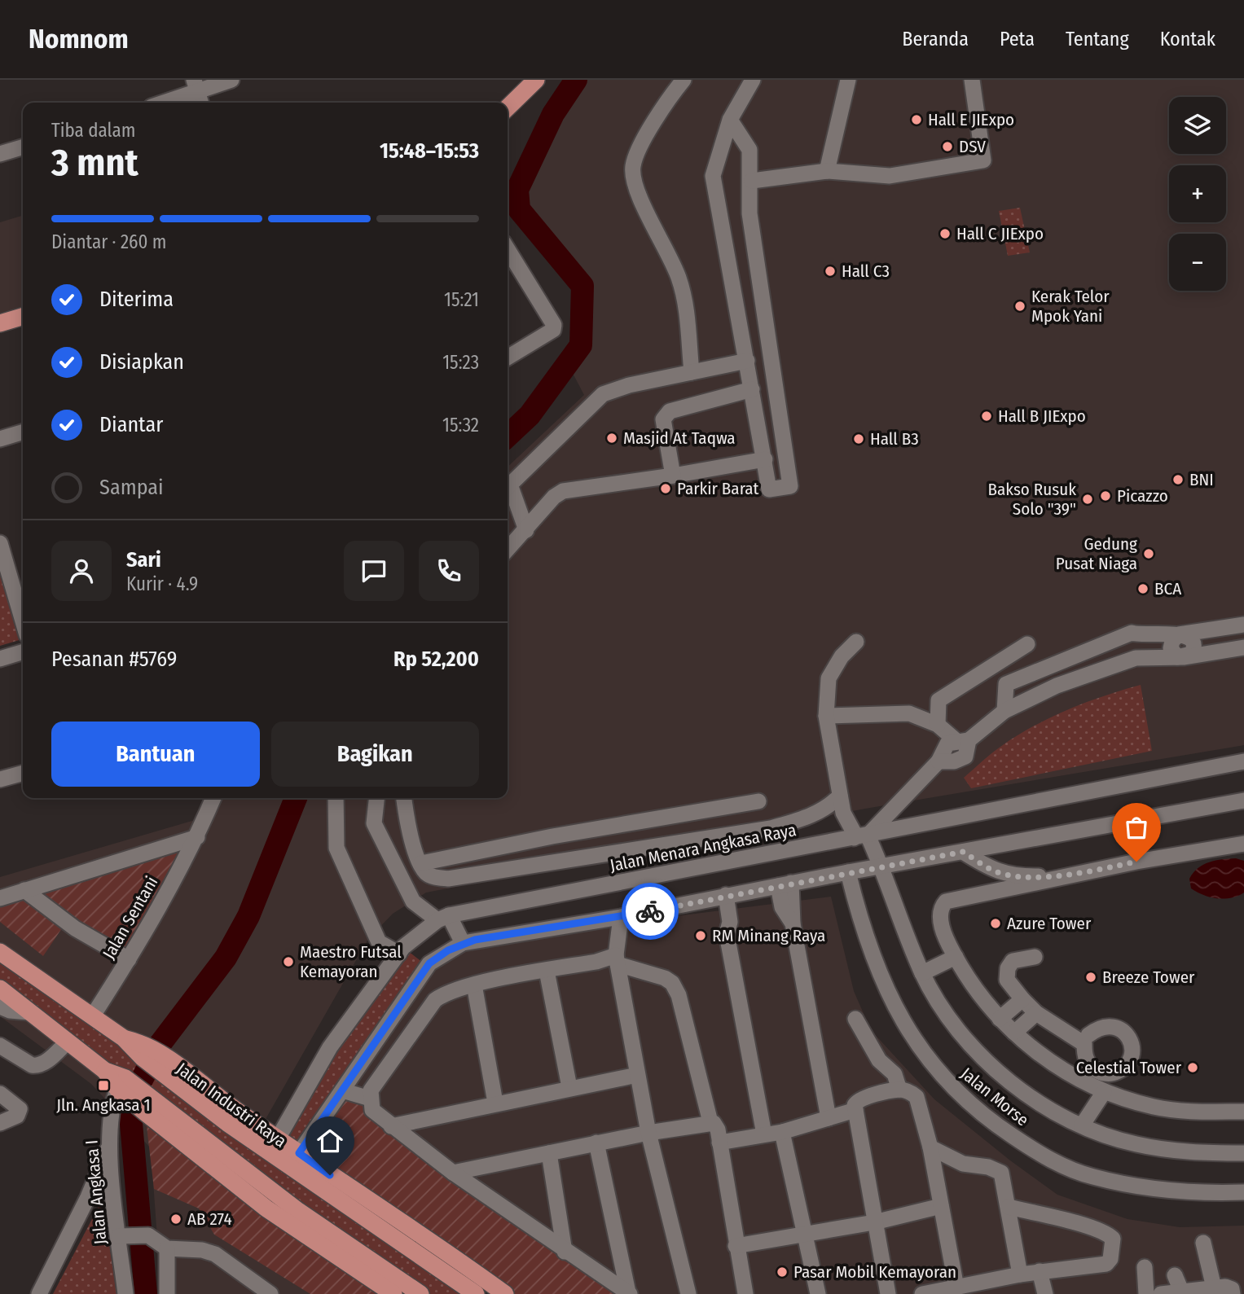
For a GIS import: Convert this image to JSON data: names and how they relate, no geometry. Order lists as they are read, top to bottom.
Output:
{
  "streets": {
    "main road": ["Jalan Industri Raya"],
    "street": [
      "Jalan Menara Angkasa Raya",
      "Jalan Sentani",
      "Jalan Morse",
      "Jalan Angkasa I"
    ]
  },
  "crossings": [
    ["Jalan Menara Angkasa Raya", "Jalan Industri Raya"],
    ["Jalan Sentani", "Jalan Industri Raya"]
  ],
  "places": {
    "other": [
      "Hall E JIExpo",
      "DSV",
      "Hall C JIExpo",
      "Hall C3",
      "Kerak Telor Mpok Yani",
      "Hall B JIExpo",
      "Masjid At Taqwa",
      "Hall B3",
      "BNI",
      "Parkir Barat",
      "Picazzo",
      "Bakso Rusuk Solo \"39\"",
      "Gedung Pusat Niaga",
      "BCA",
      "Azure Tower",
      "RM Minang Raya",
      "Maestro Futsal Kemayoran",
      "Breeze Tower",
      "Celestial Tower",
      "AB 274",
      "Pasar Mobil Kemayoran"
    ],
    "transit": ["Jln. Angkasa 1"]
  },
  "page": {
    "header": "Nomnom",
    "nav": [
      "Beranda",
      "Peta",
      "Tentang",
      "Kontak"
    ],
    "map_buttons": ["+", "−"],
    "heading": ["3 mnt", "Tiba dalam", "15:48–15:53"],
    "panel": [
      "Sari",
      "Kurir · 4.9",
      "Pesanan #5769",
      "Rp 52,200"
    ],
    "bar": "Diantar · 260 m",
    "list": [
      ["Diterima", "15:21"],
      ["Disiapkan", "15:23"],
      ["Diantar", "15:32"],
      "Sampai"
    ],
    "buttons": ["Bantuan", "Bagikan"]
  }
}
